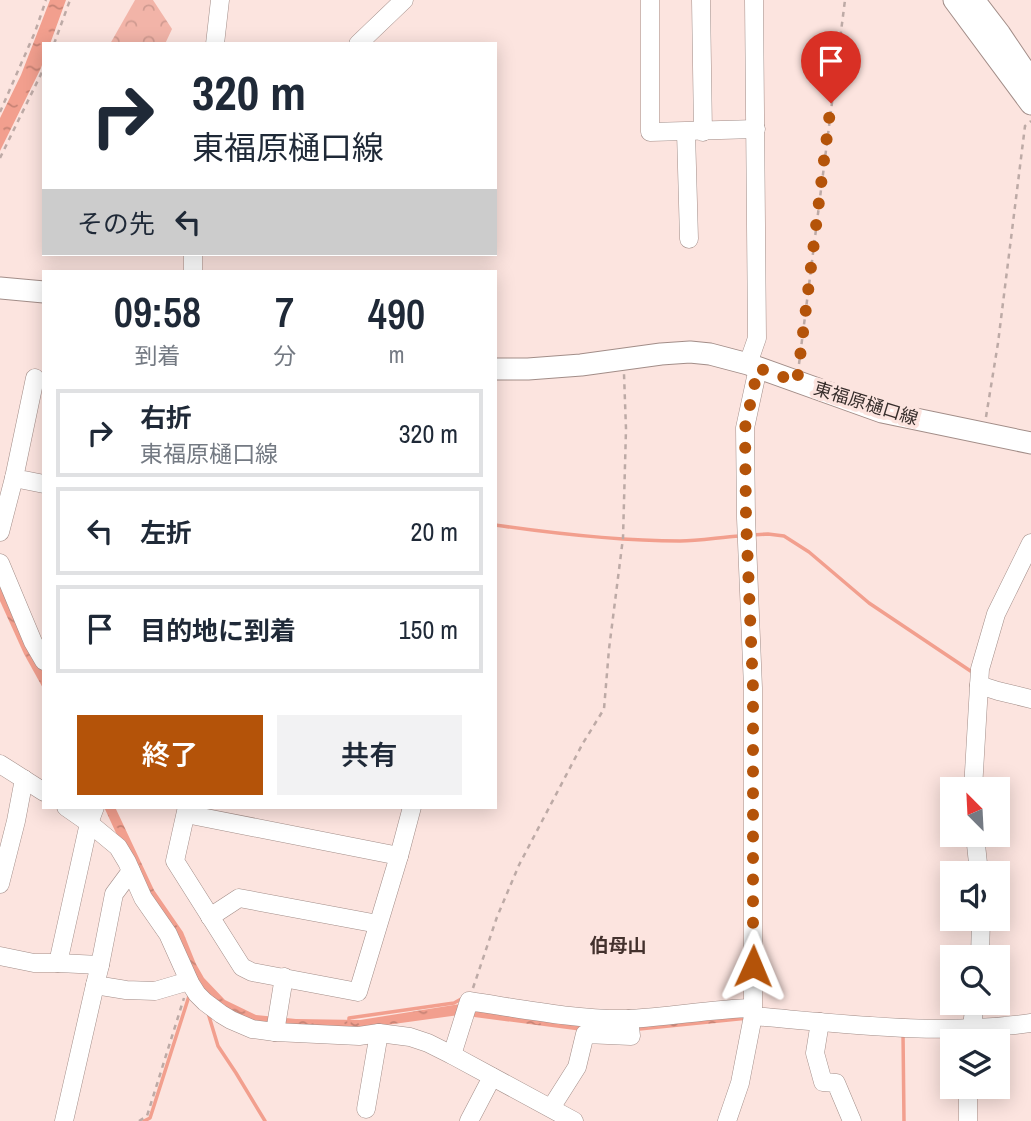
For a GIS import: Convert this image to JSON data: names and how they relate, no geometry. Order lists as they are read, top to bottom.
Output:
{
  "streets": {
    "main road": ["東福原樋口線"]
  },
  "districts": ["伯母山"],
  "north": "top left",
  "page": {
    "turn": ["320 m", "東福原樋口線"],
    "then": "その先",
    "eta": [
      "09:58",
      "到着",
      "7",
      "分",
      "490",
      "m"
    ],
    "list": [
      {
        "name": "右折",
        "note": "東福原樋口線",
        "value": "320 m"
      },
      {
        "name": "左折",
        "value": "20 m"
      },
      {
        "name": "目的地に到着",
        "value": "150 m"
      }
    ],
    "buttons": ["終了", "共有"]
  }
}
